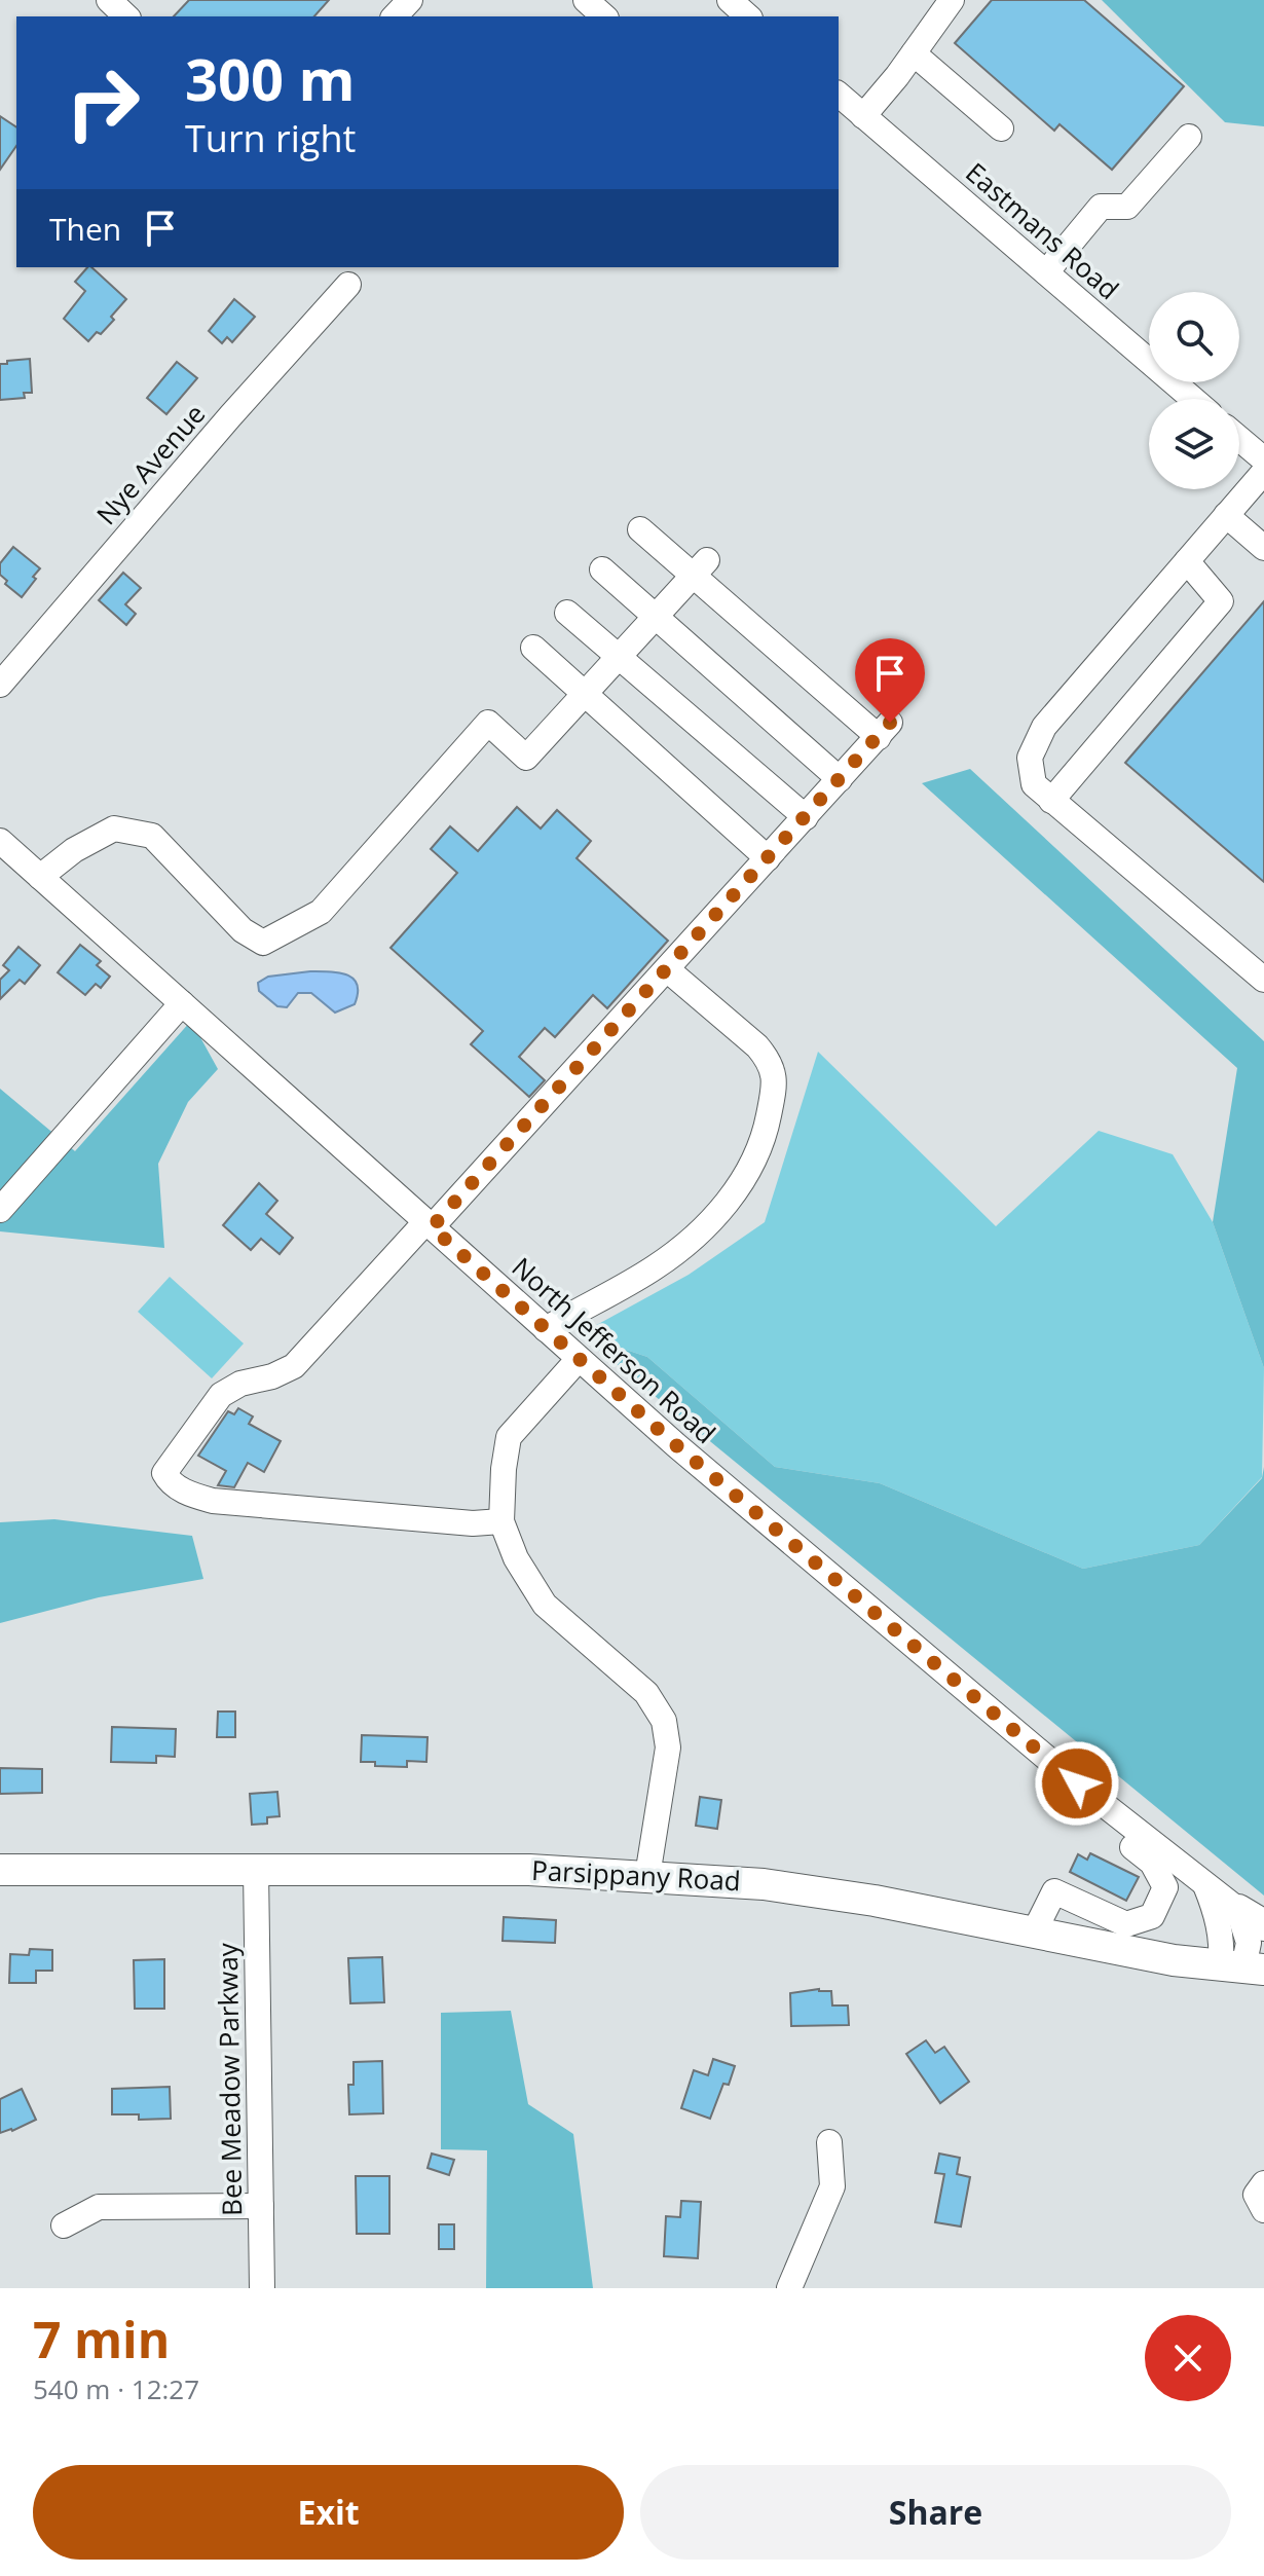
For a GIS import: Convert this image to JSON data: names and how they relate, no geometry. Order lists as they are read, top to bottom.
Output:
{
  "streets": {
    "main road": ["Parsippany Road"],
    "street": [
      "Eastmans Road",
      "Nye Avenue",
      "North Jefferson Road",
      "Bee Meadow Parkway"
    ]
  },
  "crossings": [
    ["North Jefferson Road", "Parsippany Road"],
    ["Parsippany Road", "Bee Meadow Parkway"]
  ],
  "page": {
    "turn": ["300 m", "Turn right"],
    "then": "Then",
    "heading": ["7 min", "540 m · 12:27"],
    "buttons": ["Exit", "Share"]
  }
}
